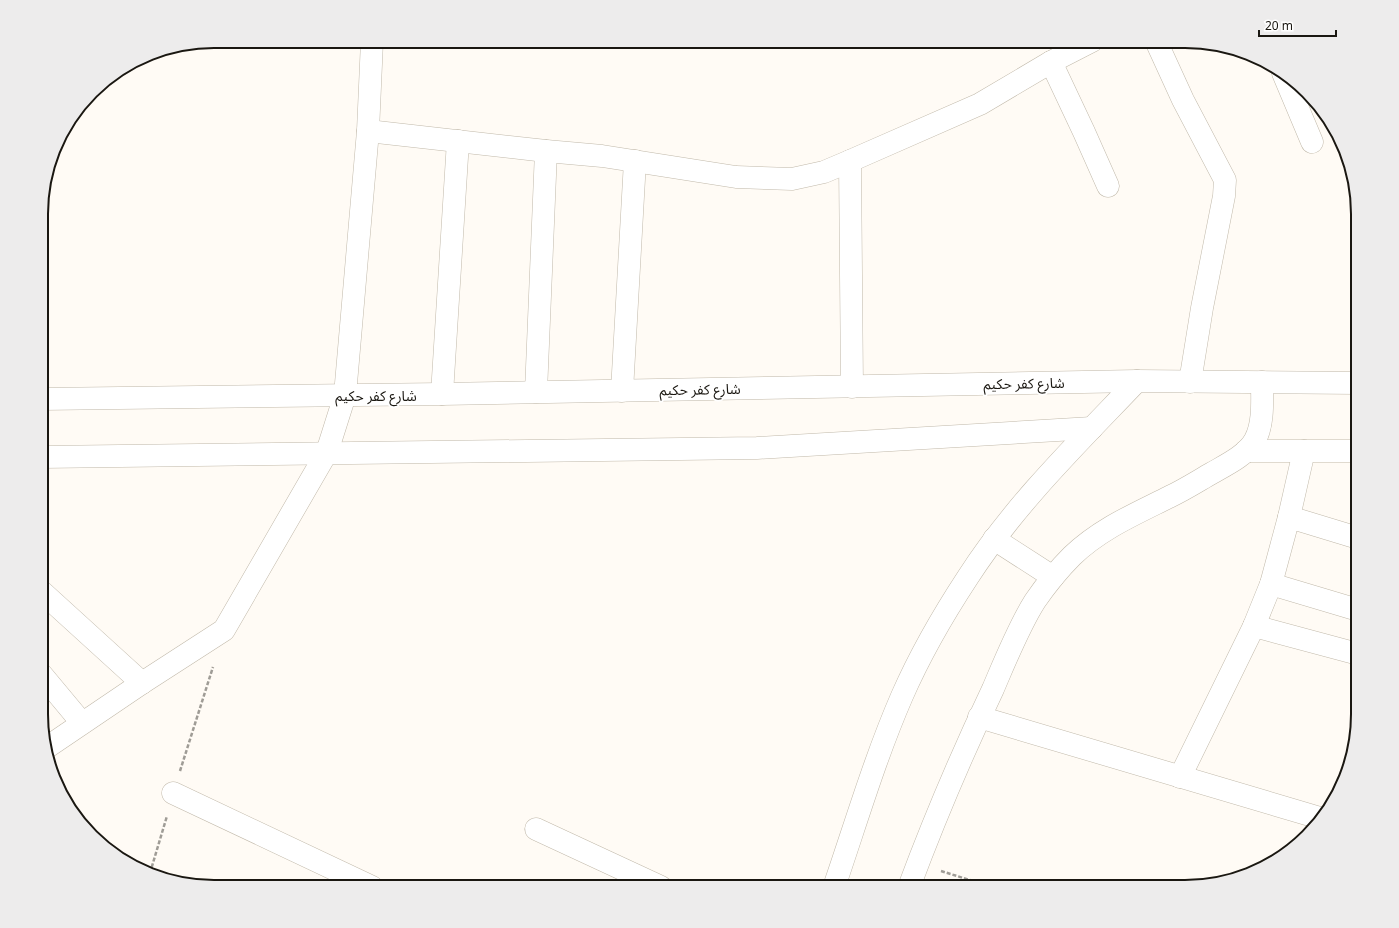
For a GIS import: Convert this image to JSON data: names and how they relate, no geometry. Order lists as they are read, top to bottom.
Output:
{
  "streets": {
    "street": ["شارع كفر حكيم"]
  },
  "scale_bar": "20 m"
}
